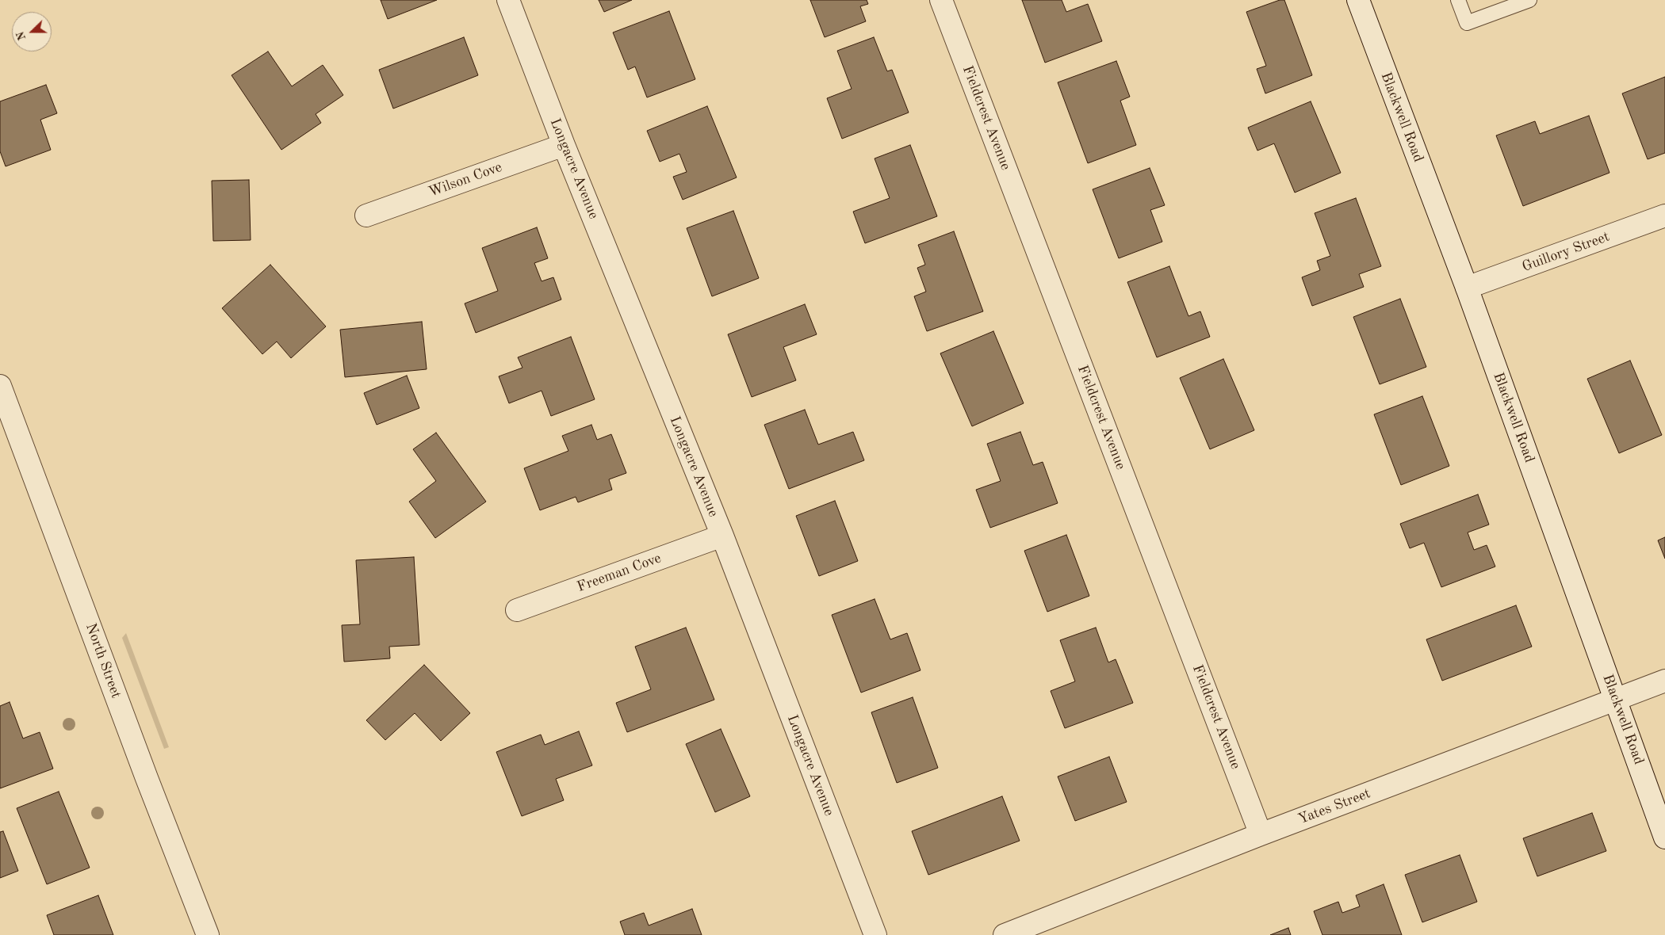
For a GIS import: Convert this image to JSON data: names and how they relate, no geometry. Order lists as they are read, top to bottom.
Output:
{
  "streets": {
    "street": [
      "Blackwell Road",
      "Fieldcrest Avenue",
      "Longacre Avenue",
      "Wilson Cove",
      "Guillory Street",
      "Freeman Cove",
      "North Street",
      "Yates Street"
    ]
  },
  "crossings": [
    ["Blackwell Road", "Guillory Street"],
    ["Blackwell Road", "Yates Street"],
    ["Fieldcrest Avenue", "Yates Street"],
    ["Longacre Avenue", "Wilson Cove"],
    ["Longacre Avenue", "Freeman Cove"]
  ],
  "north": "left"
}
